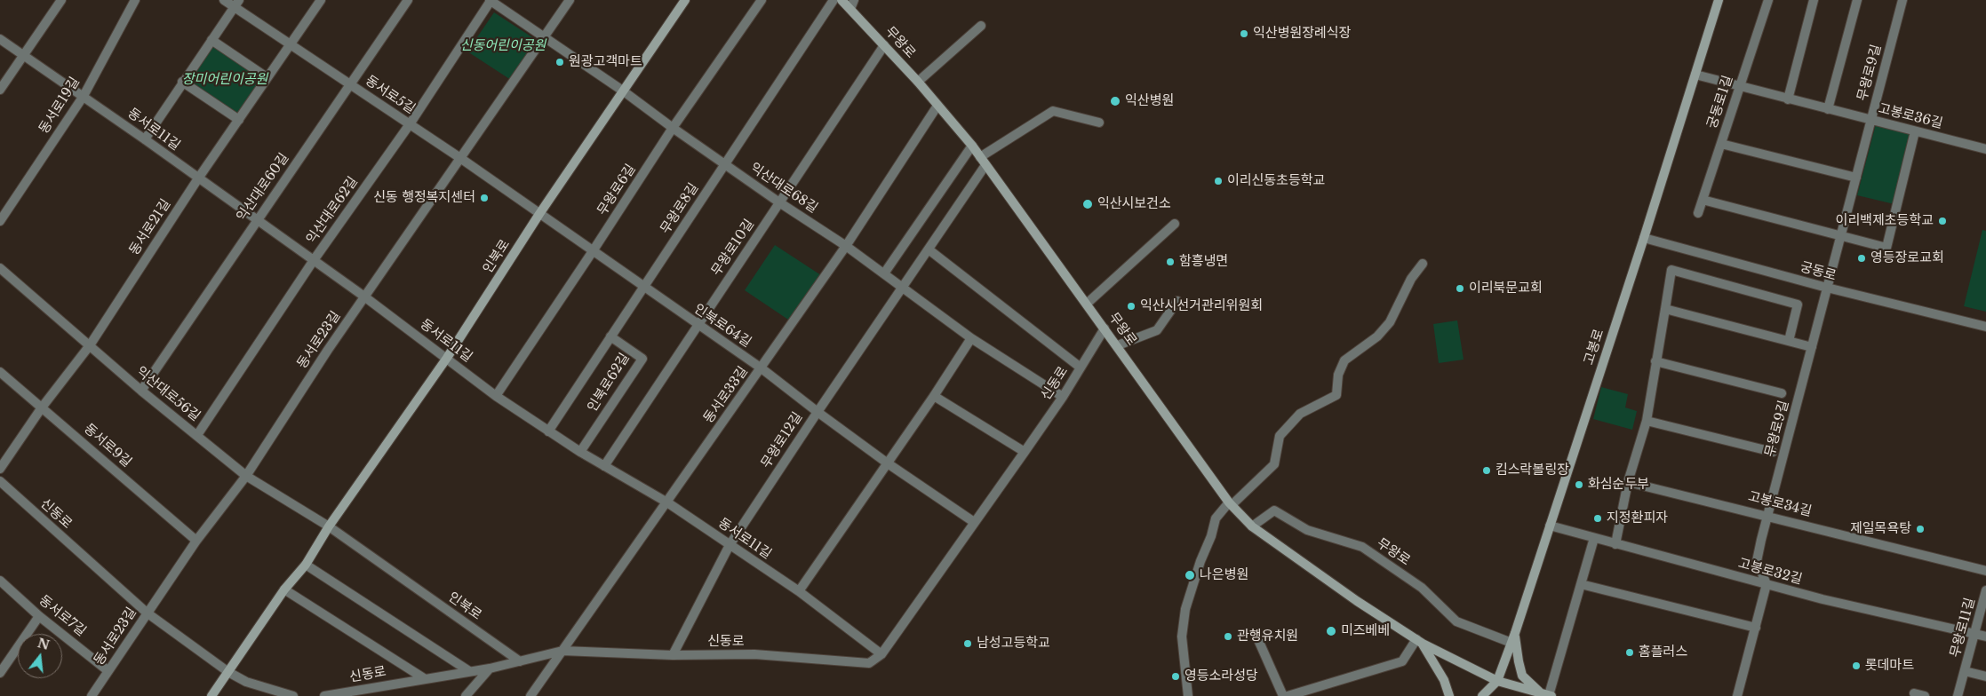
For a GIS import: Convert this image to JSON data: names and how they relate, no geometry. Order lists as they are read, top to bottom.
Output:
{
  "streets": {
    "street": [
      "무왕로",
      "무왕로9길",
      "동서로5길",
      "궁동로1길",
      "동서로19길",
      "고봉로36길",
      "동서로11길",
      "익산대로60길",
      "익산대로68길",
      "무왕로6길",
      "무왕로8길",
      "익산대로62길",
      "동서로21길",
      "무왕로10길",
      "인북로",
      "궁동로",
      "인북로64길",
      "동서로23길",
      "고봉로",
      "인북로62길",
      "신동로",
      "익산대로56길",
      "동서로33길",
      "무왕로12길",
      "동서로9길",
      "고봉로34길",
      "고봉로32길",
      "동서로7길",
      "무왕로11길"
    ]
  },
  "crossings": [
    ["무왕로", "무왕로10길"],
    ["무왕로", "고봉로"],
    ["무왕로", "신동로"],
    ["무왕로", "동서로33길"],
    ["무왕로", "무왕로12길"],
    ["무왕로", "고봉로32길"],
    ["무왕로9길", "고봉로36길"],
    ["무왕로9길", "궁동로"],
    ["무왕로9길", "고봉로34길"],
    ["무왕로9길", "고봉로32길"],
    ["동서로5길", "익산대로60길"],
    ["동서로5길", "익산대로62길"],
    ["동서로5길", "동서로21길"],
    ["동서로5길", "인북로"],
    ["동서로5길", "인북로64길"],
    ["동서로5길", "동서로23길"],
    ["궁동로1길", "고봉로36길"],
    ["동서로19길", "동서로11길"],
    ["고봉로36길", "고봉로"],
    ["동서로11길", "익산대로60길"],
    ["동서로11길", "무왕로6길"],
    ["동서로11길", "무왕로8길"],
    ["동서로11길", "익산대로62길"],
    ["동서로11길", "동서로21길"],
    ["동서로11길", "무왕로10길"],
    ["동서로11길", "인북로"],
    ["동서로11길", "동서로23길"],
    ["동서로11길", "인북로62길"],
    ["동서로11길", "신동로"],
    ["동서로11길", "동서로33길"],
    ["동서로11길", "무왕로12길"],
    ["익산대로60길", "익산대로56길"],
    ["익산대로68길", "무왕로6길"],
    ["익산대로68길", "무왕로8길"],
    ["익산대로68길", "익산대로62길"],
    ["익산대로68길", "무왕로10길"],
    ["익산대로68길", "인북로"],
    ["익산대로68길", "동서로23길"],
    ["익산대로68길", "신동로"],
    ["익산대로68길", "동서로33길"],
    ["익산대로68길", "무왕로12길"],
    ["무왕로6길", "인북로64길"],
    ["무왕로8길", "인북로64길"],
    ["무왕로8길", "인북로62길"],
    ["익산대로62길", "익산대로56길"],
    ["동서로21길", "익산대로56길"],
    ["동서로21길", "동서로9길"],
    ["무왕로10길", "인북로64길"],
    ["인북로", "인북로64길"],
    ["인북로", "신동로"],
    ["인북로", "익산대로56길"],
    ["궁동로", "고봉로"],
    ["인북로64길", "신동로"],
    ["인북로64길", "동서로33길"],
    ["인북로64길", "무왕로12길"],
    ["동서로23길", "신동로"],
    ["동서로23길", "익산대로56길"],
    ["동서로23길", "동서로9길"],
    ["동서로23길", "동서로7길"],
    ["고봉로", "고봉로32길"],
    ["신동로", "동서로33길"],
    ["신동로", "무왕로12길"],
    ["고봉로32길", "무왕로11길"]
  ],
  "parks": ["신동어린이공원", "장미어린이공원"],
  "places": [
    "익산병원장례식장",
    "원광고객마트",
    "익산병원",
    "이리신동초등학교",
    "신동 행정복지센터",
    "익산시보건소",
    "이리백제초등학교",
    "영등장로교회",
    "함흥냉면",
    "이리북문교회",
    "익산시선거관리위원회",
    "킴스락볼링장",
    "화심순두부",
    "지정환피자",
    "제일목욕탕",
    "나은병원",
    "미즈베베",
    "관행유치원",
    "남성고등학교",
    "홈플러스",
    "롯데마트",
    "영등소라성당"
  ],
  "north": "top"
}
